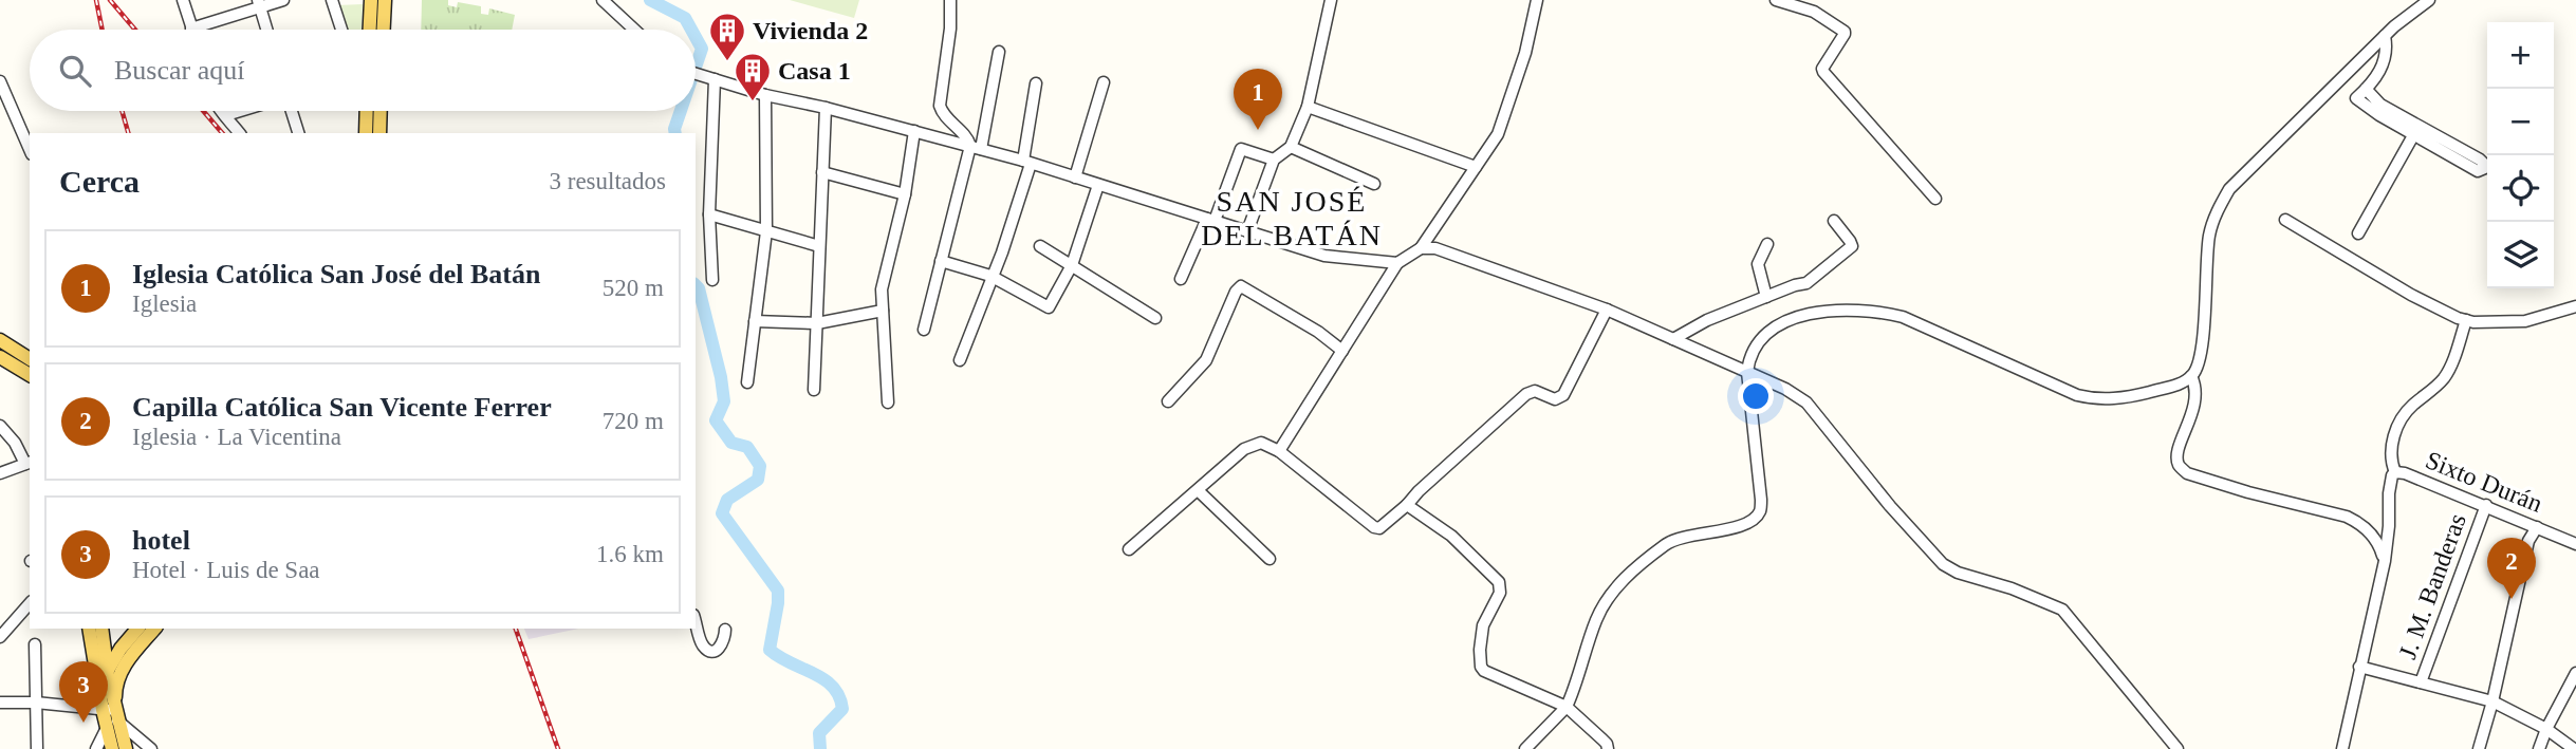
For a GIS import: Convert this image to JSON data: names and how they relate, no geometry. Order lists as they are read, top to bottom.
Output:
{
  "streets": {
    "street": ["Sixto Durán", "J. M. Banderas"]
  },
  "crossings": [
    ["Sixto Durán", "J. M. Banderas"]
  ],
  "districts": ["SAN JOSÉ DEL BATÁN"],
  "places": {
    "building": ["Vivienda 2", "Casa 1"]
  },
  "page": {
    "map_buttons": ["+", "−"],
    "search": "Buscar aquí",
    "pins": ["1", "2", "3"],
    "heading": ["Cerca", "3 resultados"],
    "list": [
      {
        "mark": "1",
        "name": "Iglesia Católica San José del Batán",
        "note": "Iglesia",
        "value": "520 m"
      },
      {
        "mark": "2",
        "name": "Capilla Católica San Vicente Ferrer",
        "note": "Iglesia · La Vicentina",
        "value": "720 m"
      },
      {
        "mark": "3",
        "name": "hotel",
        "note": "Hotel · Luis de Saa",
        "value": "1.6 km"
      }
    ]
  }
}
